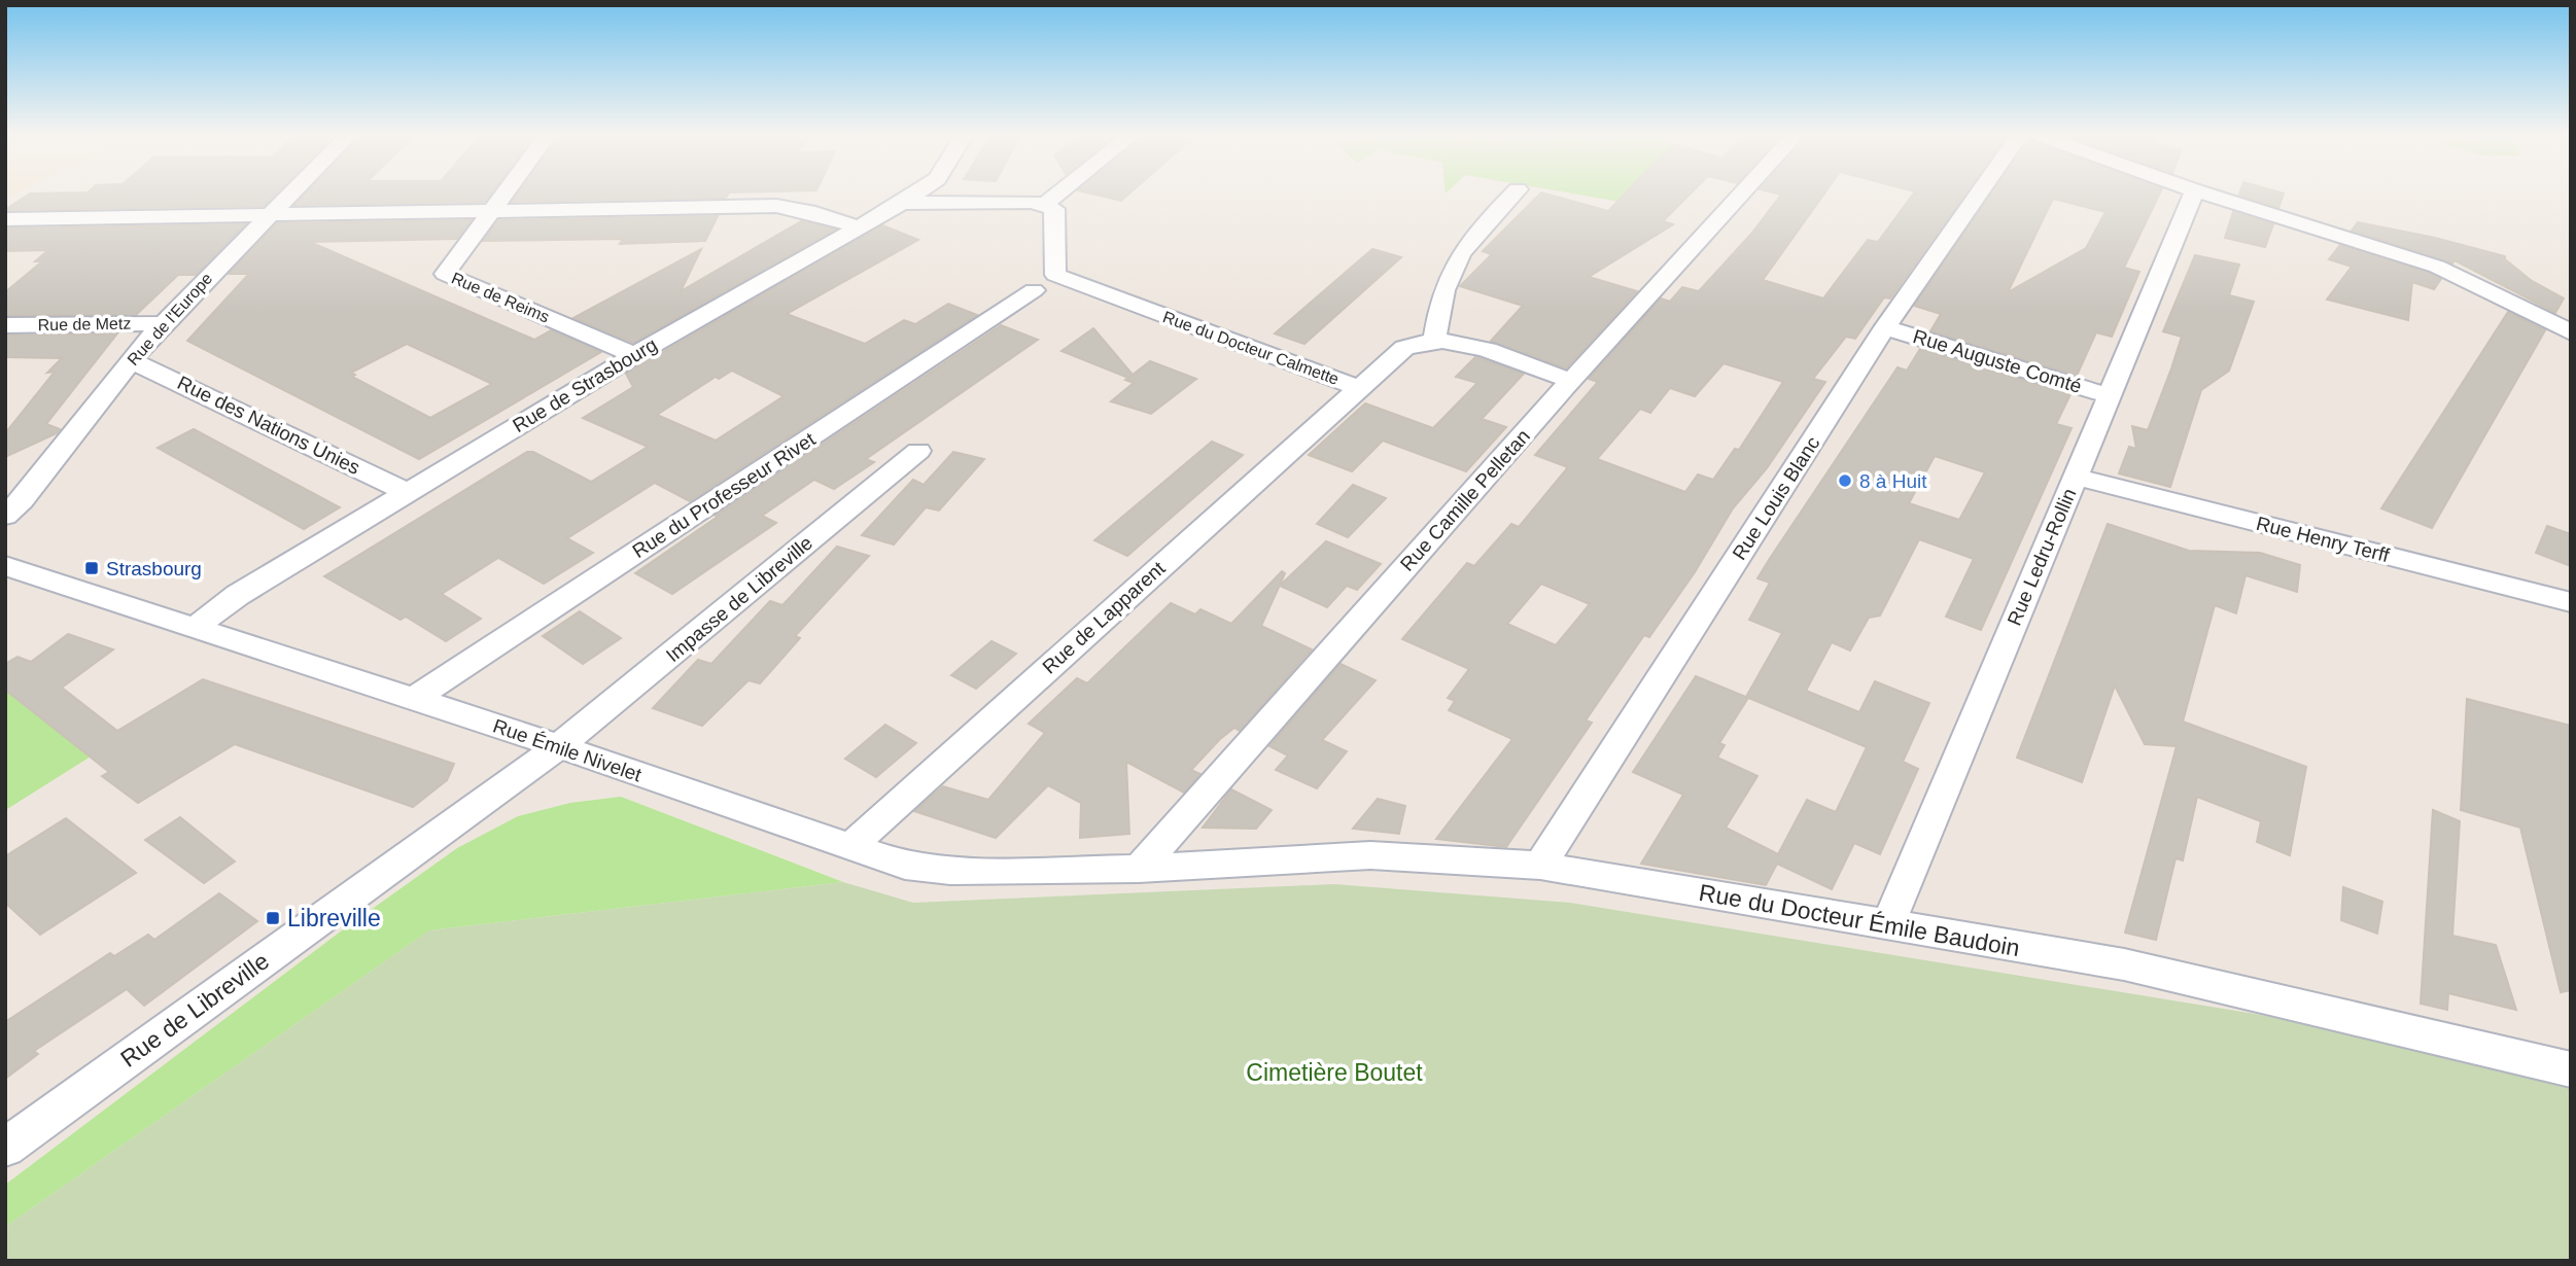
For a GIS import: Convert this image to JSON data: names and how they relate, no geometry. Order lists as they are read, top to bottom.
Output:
{
  "streets": {
    "street": [
      "Rue de Reims",
      "Rue de l'Europe",
      "Rue de Metz",
      "Rue du Docteur Calmette",
      "Rue Auguste Comté",
      "Rue de Strasbourg",
      "Rue des Nations Unies",
      "Rue du Professeur Rivet",
      "Rue Louis Blanc",
      "Rue Camille Pelletan",
      "Rue Henry Terff",
      "Rue Ledru-Rollin",
      "Impasse de Libreville",
      "Rue de Lapparent",
      "Rue Émile Nivelet",
      "Rue du Docteur Émile Baudoin",
      "Rue de Libreville"
    ]
  },
  "crossings": [
    ["Rue de Reims", "Rue de Strasbourg"],
    ["Rue de l'Europe", "Rue de Metz"],
    ["Rue de l'Europe", "Rue des Nations Unies"],
    ["Rue du Docteur Calmette", "Rue de Lapparent"],
    ["Rue Auguste Comté", "Rue Louis Blanc"],
    ["Rue Auguste Comté", "Rue Ledru-Rollin"],
    ["Rue de Strasbourg", "Rue des Nations Unies"],
    ["Rue de Strasbourg", "Rue Émile Nivelet"],
    ["Rue du Professeur Rivet", "Rue Émile Nivelet"],
    ["Rue Louis Blanc", "Rue du Docteur Émile Baudoin"],
    ["Rue Camille Pelletan", "Rue Émile Nivelet"],
    ["Rue Camille Pelletan", "Rue du Docteur Émile Baudoin"],
    ["Rue Henry Terff", "Rue Ledru-Rollin"],
    ["Rue Ledru-Rollin", "Rue du Docteur Émile Baudoin"],
    ["Impasse de Libreville", "Rue Émile Nivelet"],
    ["Impasse de Libreville", "Rue de Libreville"],
    ["Rue de Lapparent", "Rue Émile Nivelet"],
    ["Rue Émile Nivelet", "Rue du Docteur Émile Baudoin"],
    ["Rue Émile Nivelet", "Rue de Libreville"]
  ],
  "parks": ["Cimetière Boutet"],
  "places": {
    "other": ["8 à Huit"],
    "transit": ["Strasbourg", "Libreville"]
  }
}
